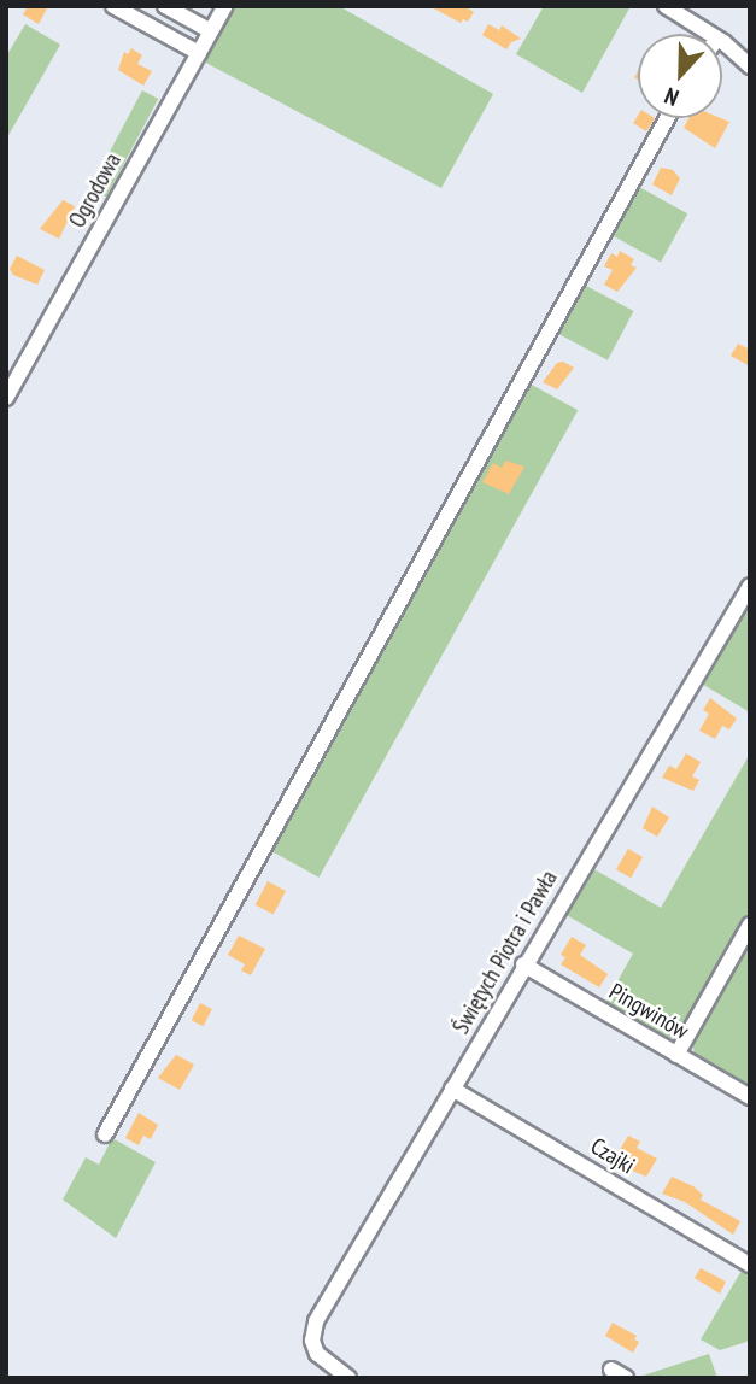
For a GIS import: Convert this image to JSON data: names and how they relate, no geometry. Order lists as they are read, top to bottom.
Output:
{
  "streets": {
    "street": [
      "Ogrodowa",
      "Świętych Piotra i Pawła",
      "Pingwinów",
      "Czajki"
    ]
  },
  "crossings": [
    ["Świętych Piotra i Pawła", "Pingwinów"],
    ["Świętych Piotra i Pawła", "Czajki"]
  ],
  "north": "bottom"
}
